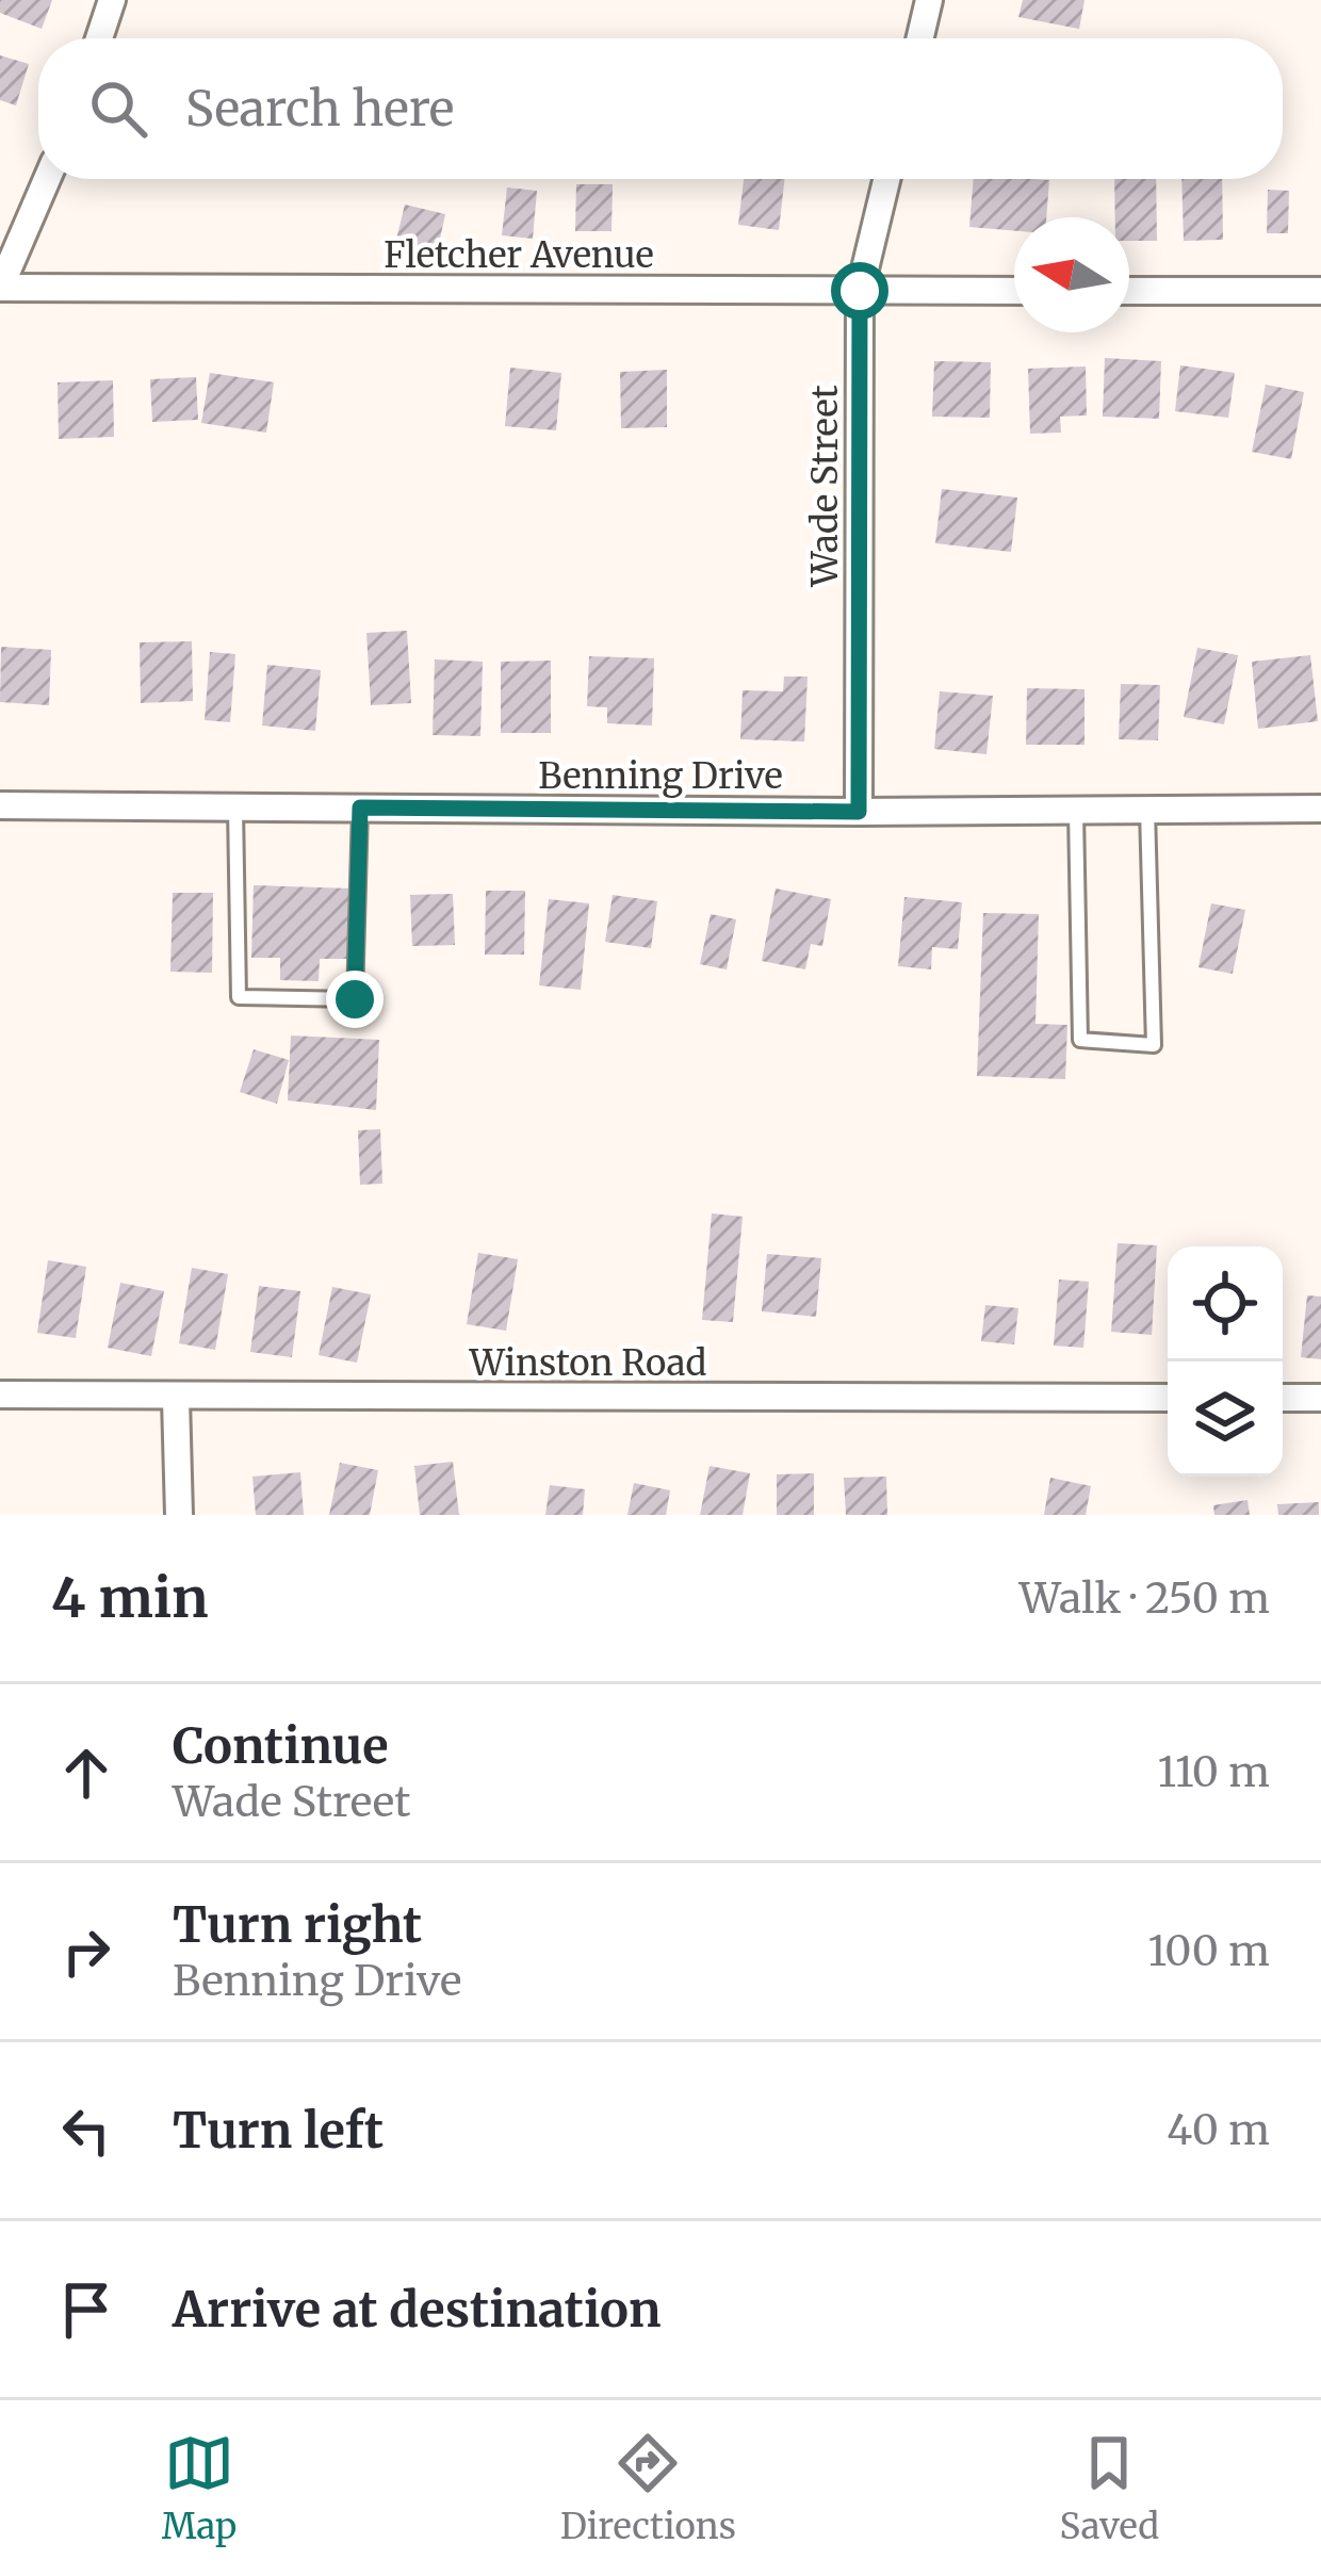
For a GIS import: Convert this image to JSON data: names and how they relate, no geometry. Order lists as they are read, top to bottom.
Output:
{
  "streets": {
    "street": [
      "Fletcher Avenue",
      "Wade Street",
      "Benning Drive",
      "Winston Road"
    ]
  },
  "crossings": [
    ["Fletcher Avenue", "Wade Street"],
    ["Wade Street", "Benning Drive"]
  ],
  "north": "left",
  "page": {
    "search": "Search here",
    "heading": ["4 min", "Walk · 250 m"],
    "list": [
      ["Continue", "Wade Street", "110 m"],
      ["Turn right", "Benning Drive", "100 m"],
      ["Turn left", "40 m"],
      "Arrive at destination"
    ],
    "nav": ["Map", "Directions", "Saved"]
  }
}
